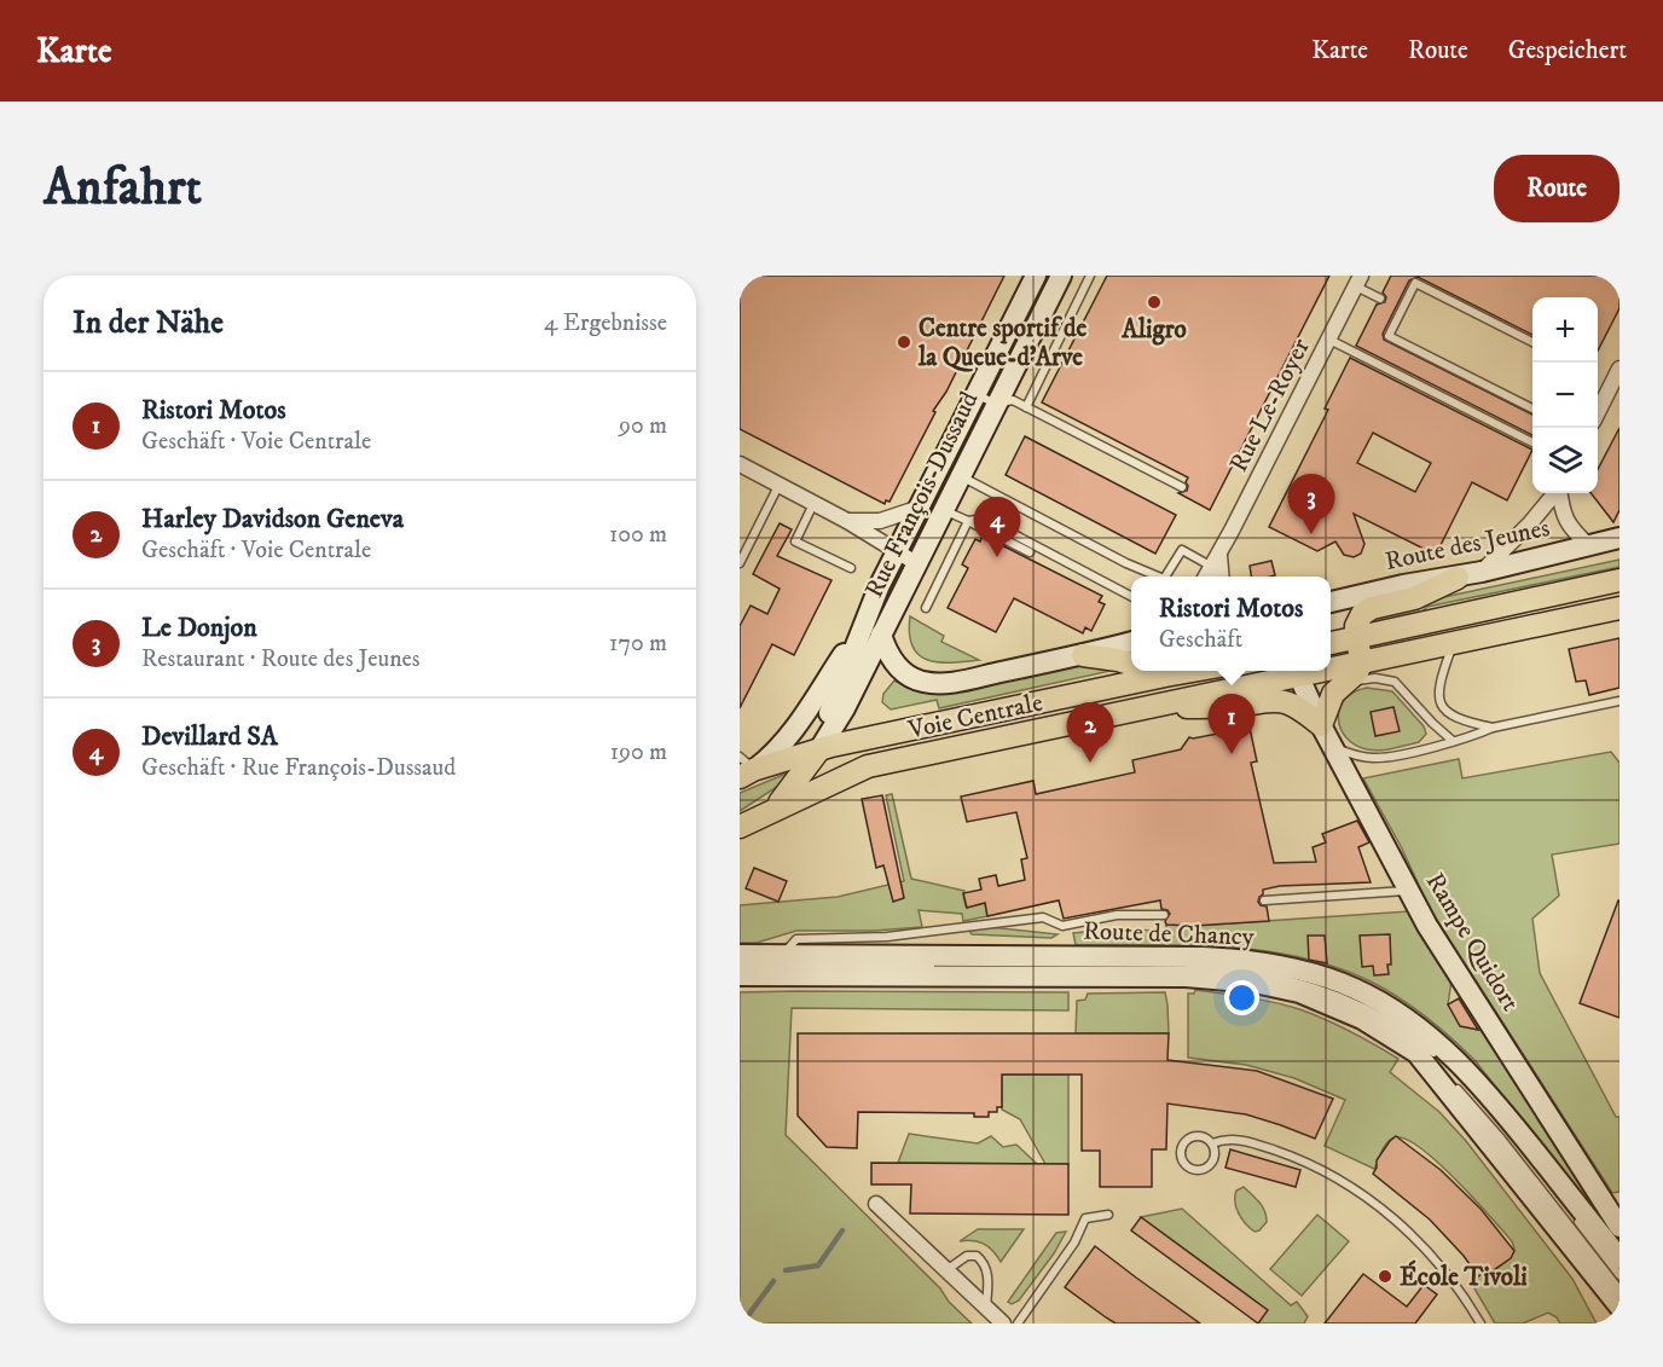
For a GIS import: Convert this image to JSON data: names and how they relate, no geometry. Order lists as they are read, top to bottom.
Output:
{
  "streets": {
    "main road": [
      "Rue François-Dussaud",
      "Route des Jeunes",
      "Voie Centrale",
      "Route de Chancy",
      "Rampe Quidort"
    ],
    "street": ["Rue Le-Royer"]
  },
  "crossings": [
    ["Rue François-Dussaud", "Voie Centrale"]
  ],
  "places": ["Aligro", "Centre sportif de la Queue-d'Arve", "École Tivoli"],
  "page": {
    "header": "Karte",
    "nav": ["Karte", "Route", "Gespeichert"],
    "buttons": "Route",
    "title": "Anfahrt",
    "heading": ["In der Nähe", "4 Ergebnisse"],
    "map_buttons": ["+", "−"],
    "list": [
      {
        "mark": "1",
        "name": "Ristori Motos",
        "note": "Geschäft · Voie Centrale",
        "value": "90 m"
      },
      {
        "mark": "2",
        "name": "Harley Davidson Geneva",
        "note": "Geschäft · Voie Centrale",
        "value": "100 m"
      },
      {
        "mark": "3",
        "name": "Le Donjon",
        "note": "Restaurant · Route des Jeunes",
        "value": "170 m"
      },
      {
        "mark": "4",
        "name": "Devillard SA",
        "note": "Geschäft · Rue François-Dussaud",
        "value": "190 m"
      }
    ],
    "pins": [
      "3",
      "4",
      "1",
      "2"
    ],
    "popup": ["Ristori Motos", "Geschäft"]
  }
}
